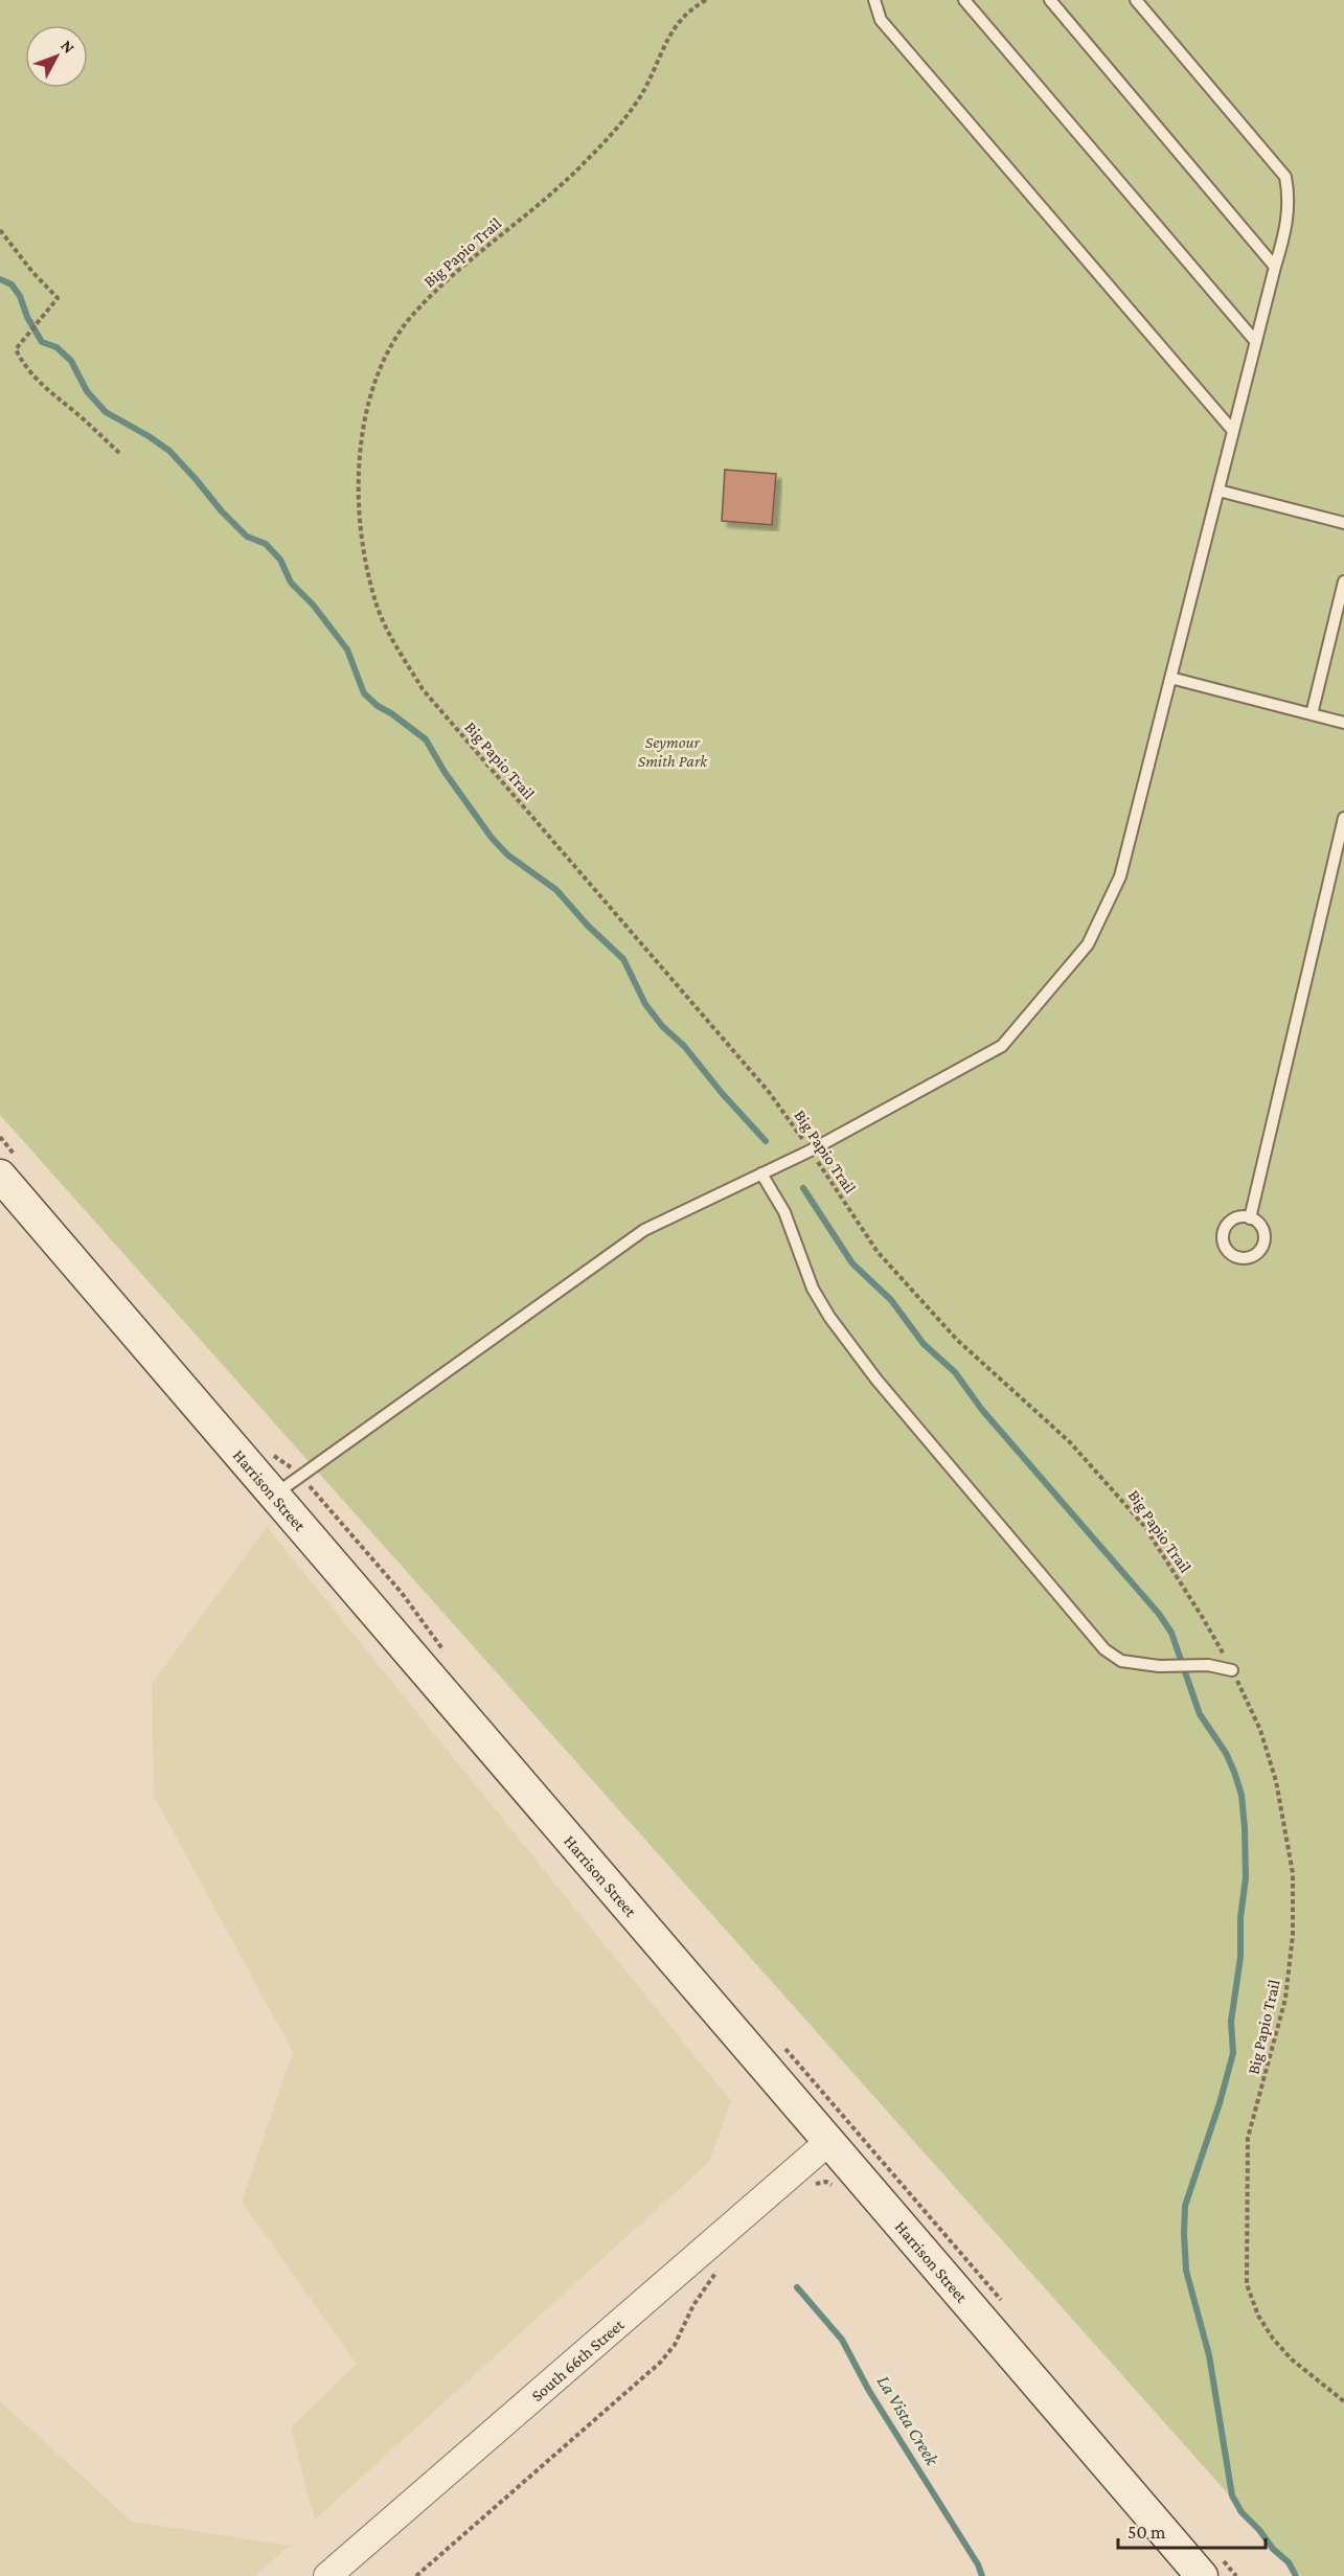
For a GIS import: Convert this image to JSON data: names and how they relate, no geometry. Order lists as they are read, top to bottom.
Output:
{
  "streets": {
    "main road": ["Harrison Street"],
    "street": ["South 66th Street"],
    "path": ["Big Papio Trail"]
  },
  "crossings": [
    ["Harrison Street", "South 66th Street"]
  ],
  "water": ["La Vista Creek"],
  "parks": ["Seymour Smith Park"],
  "scale_bar": "50 m",
  "north": "top right"
}
